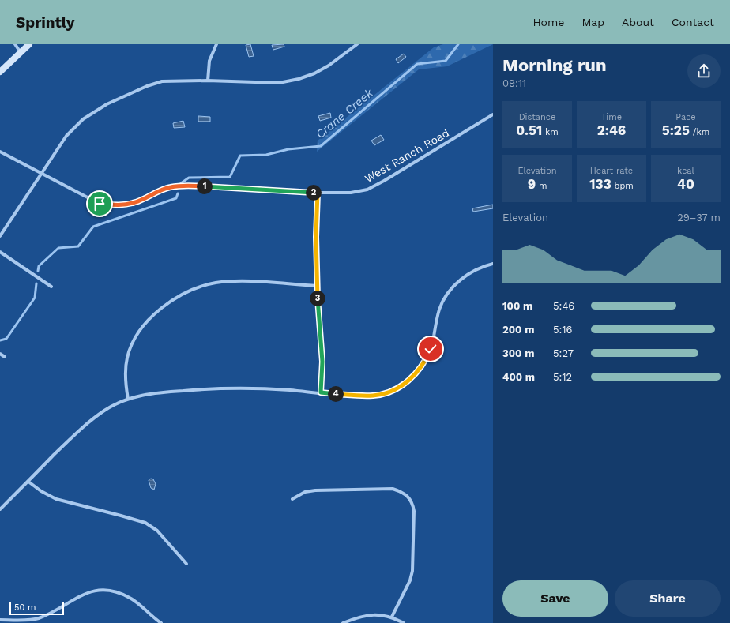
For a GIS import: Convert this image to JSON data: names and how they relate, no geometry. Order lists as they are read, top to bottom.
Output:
{
  "streets": {
    "street": ["West Ranch Road"]
  },
  "water": ["Crane Creek"],
  "scale_bar": "50 m",
  "page": {
    "header": "Sprintly",
    "nav": [
      "Home",
      "Map",
      "About",
      "Contact"
    ],
    "heading": ["Morning run", "09:11"],
    "stats": [
      ["Distance", "0.51 km"],
      ["Time", "2:46"],
      ["Pace", "5:25 /km"],
      ["Elevation", "9 m"],
      ["Heart rate", "133 bpm"],
      ["kcal", "40"]
    ],
    "pins": [
      "1",
      "2",
      "3",
      "4"
    ],
    "chart": ["Elevation", "29–37 m"],
    "list": [
      {
        "name": "100 m",
        "note": "5:46"
      },
      {
        "name": "200 m",
        "note": "5:16"
      },
      {
        "name": "300 m",
        "note": "5:27"
      },
      {
        "name": "400 m",
        "note": "5:12"
      }
    ],
    "buttons": ["Save", "Share"],
    "scale": "50 m"
  }
}
